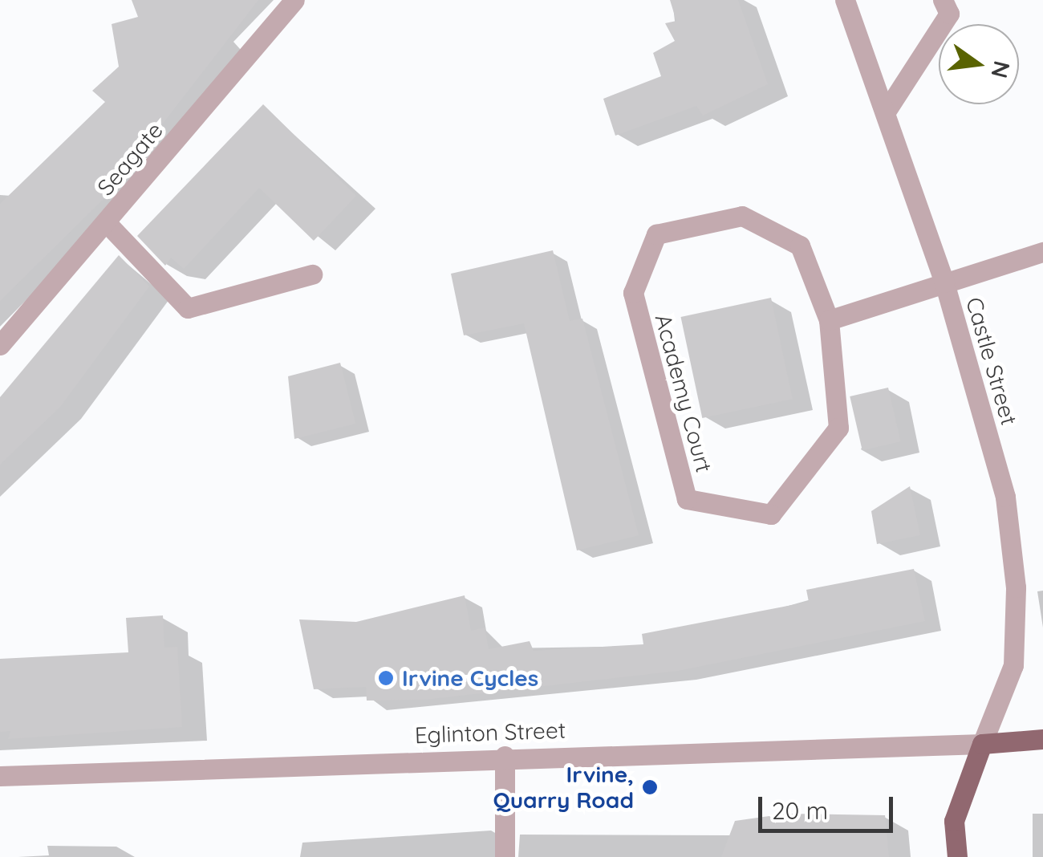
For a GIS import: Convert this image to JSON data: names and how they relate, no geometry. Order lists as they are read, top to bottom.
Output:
{
  "streets": {
    "street": [
      "Seagate",
      "Castle Street",
      "Academy Court",
      "Eglinton Street"
    ]
  },
  "crossings": [
    ["Castle Street", "Eglinton Street"]
  ],
  "places": ["Irvine Cycles", "Irvine, Quarry Road"],
  "scale_bar": "20 m",
  "north": "right"
}
